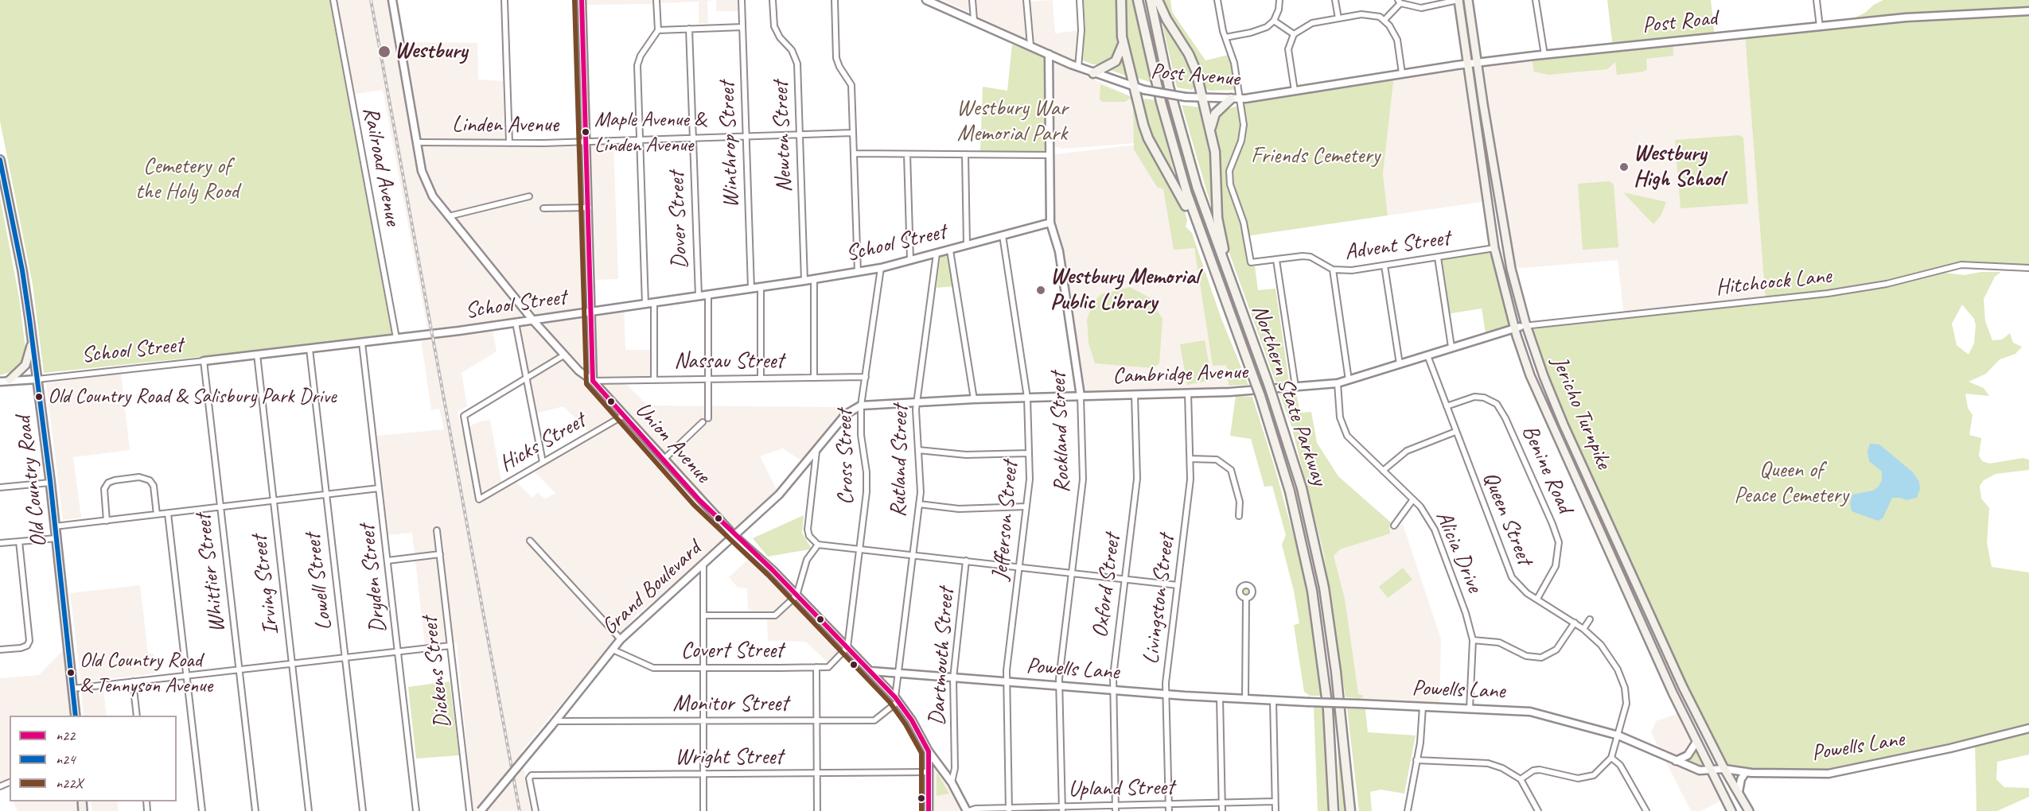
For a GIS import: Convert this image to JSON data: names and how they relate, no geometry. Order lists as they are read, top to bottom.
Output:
{
  "streets": {
    "highway": ["Northern State Parkway"],
    "main road": ["Jericho Turnpike", "Old Country Road"],
    "street": [
      "Post Road",
      "Post Avenue",
      "Linden Avenue",
      "Newton Street",
      "Winthrop Street",
      "Railroad Avenue",
      "Dover Street",
      "School Street",
      "Advent Street",
      "Hitchcock Lane",
      "Nassau Street",
      "Cambridge Avenue",
      "Rockland Street",
      "Hicks Street",
      "Union Avenue",
      "Cross Street",
      "Rutland Street",
      "Benine Road",
      "Queen Street",
      "Jefferson Street",
      "Alicia Drive",
      "Whittier Street",
      "Dryden Street",
      "Lowell Street",
      "Irving Street",
      "Oxford Street",
      "Grand Boulevard",
      "Livingston Street",
      "Covert Street",
      "Dartmouth Street",
      "Powells Lane",
      "Dickens Street",
      "Monitor Street",
      "Wright Street",
      "Upland Street"
    ]
  },
  "crossings": [
    ["Post Road", "Post Avenue"],
    ["Post Road", "Jericho Turnpike"],
    ["Post Avenue", "Advent Street"],
    ["Post Avenue", "Jericho Turnpike"],
    ["Post Avenue", "Rockland Street"],
    ["Linden Avenue", "Newton Street"],
    ["Linden Avenue", "Winthrop Street"],
    ["Linden Avenue", "Dover Street"],
    ["Linden Avenue", "Union Avenue"],
    ["Newton Street", "School Street"],
    ["Winthrop Street", "School Street"],
    ["Railroad Avenue", "School Street"],
    ["Dover Street", "School Street"],
    ["Dover Street", "Nassau Street"],
    ["School Street", "Rockland Street"],
    ["School Street", "Union Avenue"],
    ["School Street", "Cross Street"],
    ["School Street", "Rutland Street"],
    ["School Street", "Old Country Road"],
    ["School Street", "Jefferson Street"],
    ["School Street", "Whittier Street"],
    ["School Street", "Dryden Street"],
    ["School Street", "Lowell Street"],
    ["School Street", "Irving Street"],
    ["Advent Street", "Jericho Turnpike"],
    ["Hitchcock Lane", "Cambridge Avenue"],
    ["Hitchcock Lane", "Jericho Turnpike"],
    ["Nassau Street", "Union Avenue"],
    ["Nassau Street", "Cross Street"],
    ["Cambridge Avenue", "Jericho Turnpike"],
    ["Cambridge Avenue", "Rockland Street"],
    ["Cambridge Avenue", "Cross Street"],
    ["Cambridge Avenue", "Rutland Street"],
    ["Cambridge Avenue", "Queen Street"],
    ["Cambridge Avenue", "Jefferson Street"],
    ["Cambridge Avenue", "Alicia Drive"],
    ["Cambridge Avenue", "Oxford Street"],
    ["Cambridge Avenue", "Grand Boulevard"],
    ["Cambridge Avenue", "Livingston Street"],
    ["Jericho Turnpike", "Powells Lane"],
    ["Rockland Street", "Powells Lane"],
    ["Rockland Street", "Upland Street"],
    ["Hicks Street", "Union Avenue"],
    ["Union Avenue", "Cross Street"],
    ["Union Avenue", "Rutland Street"],
    ["Union Avenue", "Grand Boulevard"],
    ["Union Avenue", "Covert Street"],
    ["Union Avenue", "Dartmouth Street"],
    ["Union Avenue", "Powells Lane"],
    ["Union Avenue", "Monitor Street"],
    ["Union Avenue", "Upland Street"],
    ["Cross Street", "Grand Boulevard"],
    ["Cross Street", "Covert Street"],
    ["Rutland Street", "Powells Lane"],
    ["Rutland Street", "Monitor Street"],
    ["Benine Road", "Queen Street"],
    ["Queen Street", "Powells Lane"],
    ["Jefferson Street", "Powells Lane"],
    ["Jefferson Street", "Upland Street"],
    ["Alicia Drive", "Powells Lane"],
    ["Oxford Street", "Powells Lane"],
    ["Oxford Street", "Upland Street"],
    ["Grand Boulevard", "Covert Street"],
    ["Grand Boulevard", "Monitor Street"],
    ["Livingston Street", "Powells Lane"],
    ["Livingston Street", "Upland Street"],
    ["Dartmouth Street", "Powells Lane"]
  ],
  "parks": [
    "Westbury War Memorial Park",
    "Friends Cemetery",
    "Cemetery of the Holy Rood",
    "Queen of Peace Cemetery"
  ],
  "places": [
    "Westbury",
    "Maple Avenue & Linden Avenue",
    "Westbury High School",
    "Westbury Memorial Public Library",
    "Old Country Road & Salisbury Park Drive",
    "Old Country Road & Tennyson Avenue"
  ],
  "lines": ["transit line n22", "transit line n22X", "transit line n24"],
  "legend": ["n22", "n24", "n22X"]
}
